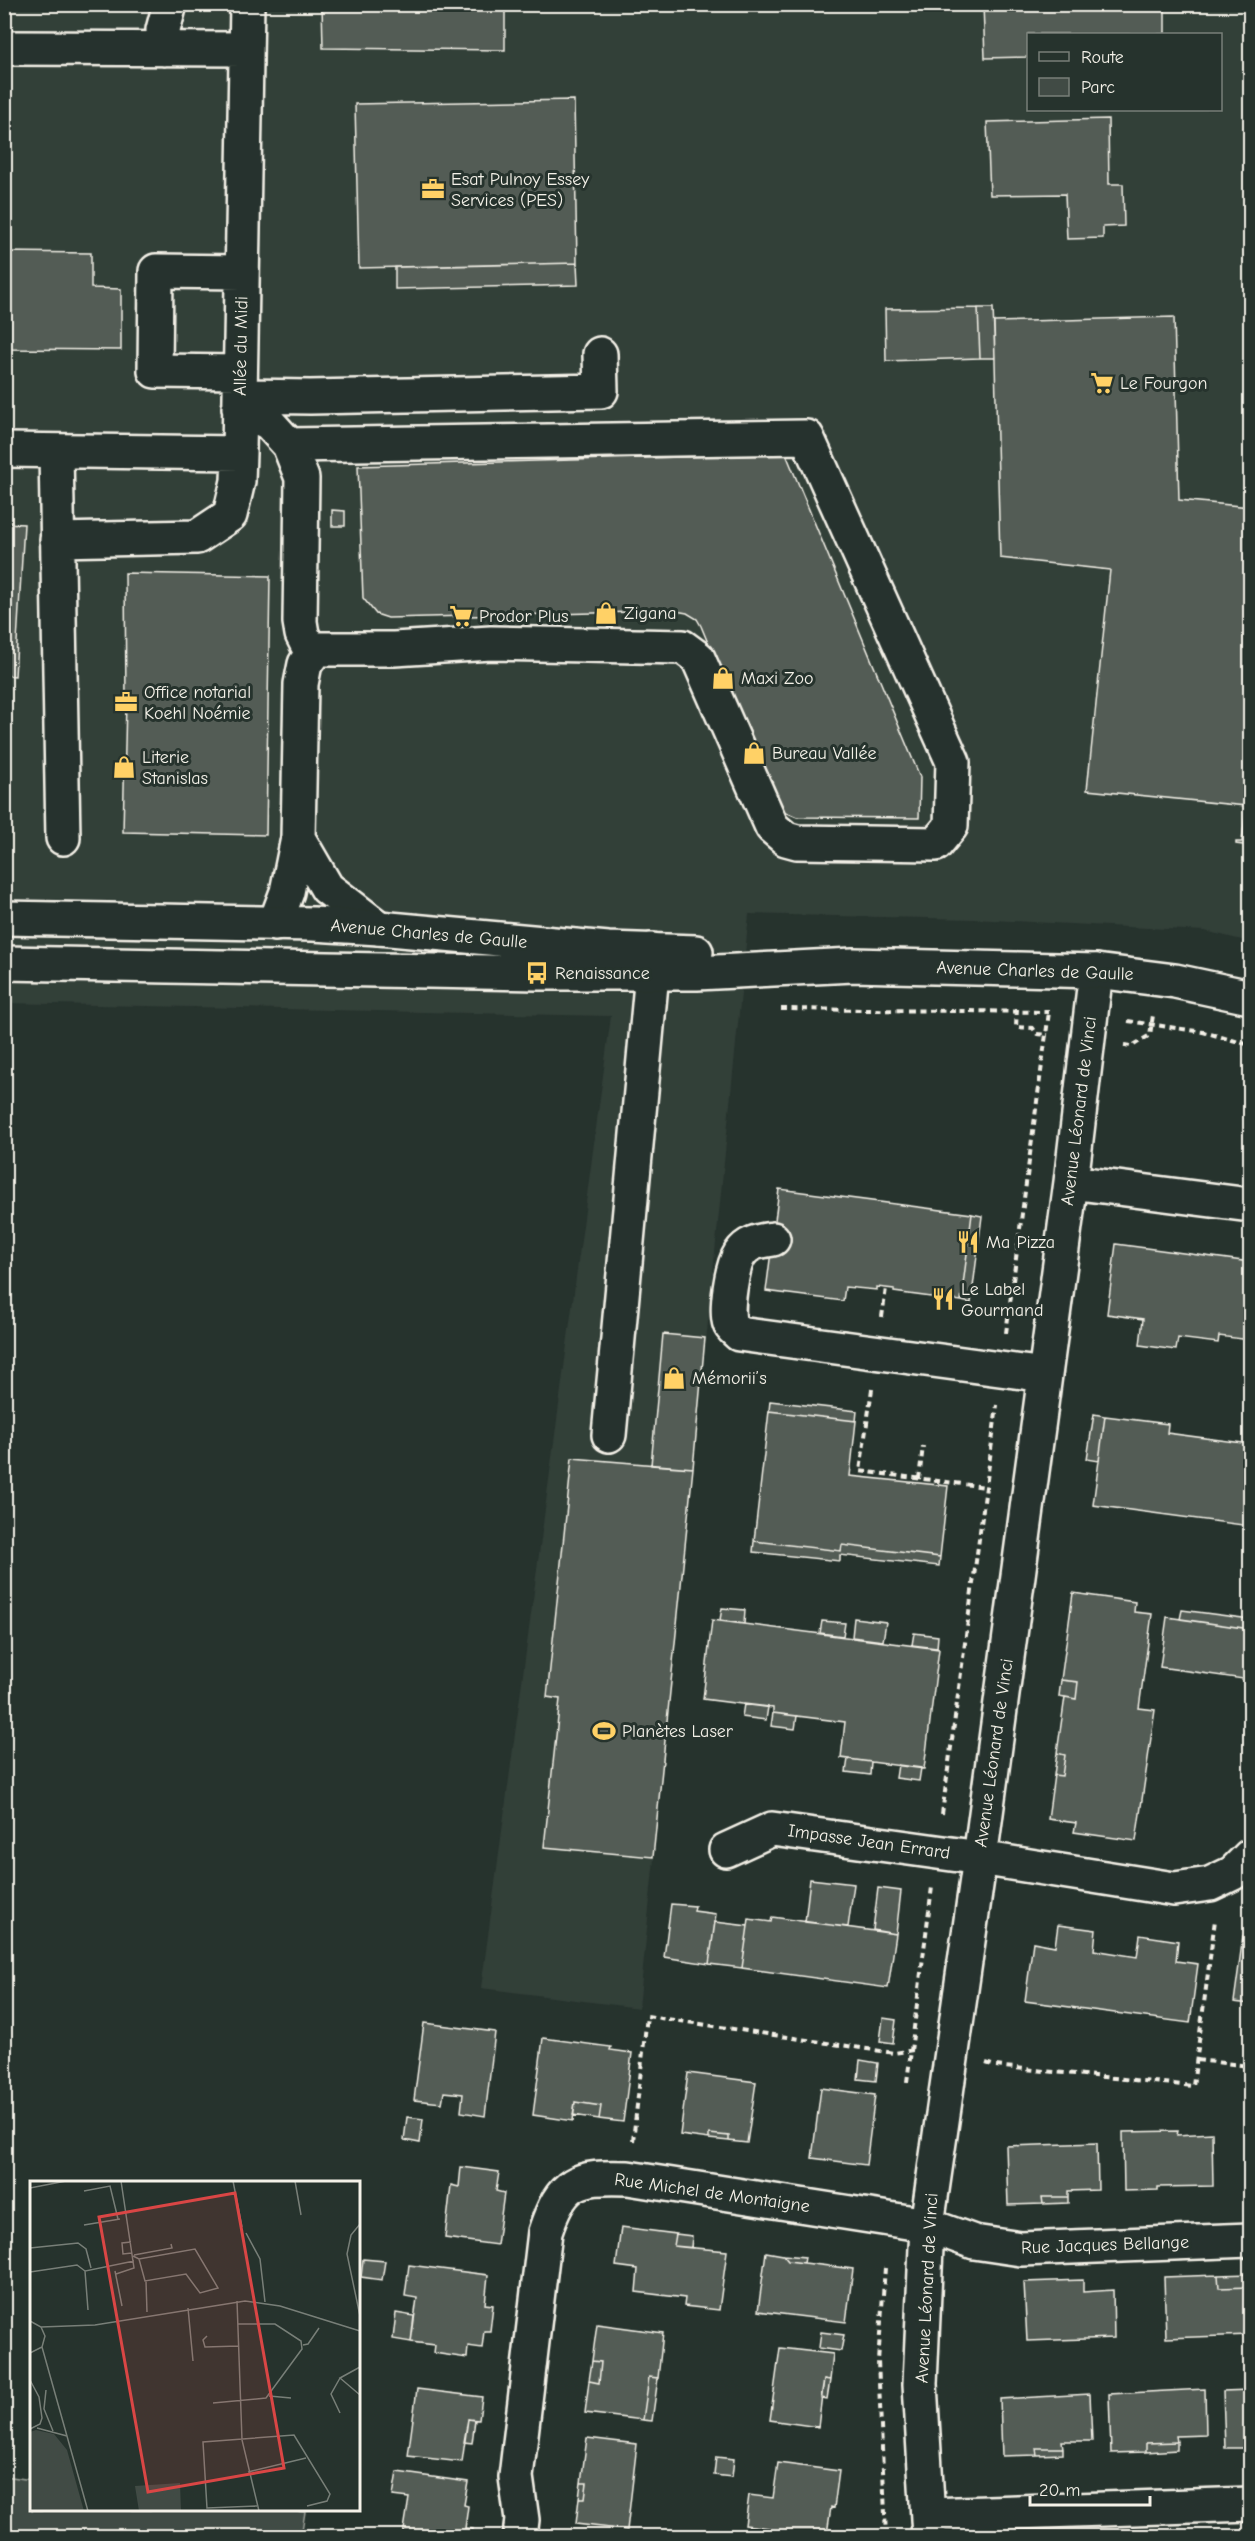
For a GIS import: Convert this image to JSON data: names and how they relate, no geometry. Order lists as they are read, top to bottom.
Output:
{
  "streets": {
    "street": [
      "Allée du Midi",
      "Avenue Charles de Gaulle",
      "Avenue Léonard de Vinci",
      "Impasse Jean Errard",
      "Rue Michel de Montaigne",
      "Rue Jacques Bellange"
    ]
  },
  "crossings": [
    ["Avenue Charles de Gaulle", "Avenue Léonard de Vinci"],
    ["Avenue Léonard de Vinci", "Impasse Jean Errard"],
    ["Avenue Léonard de Vinci", "Rue Michel de Montaigne"],
    ["Avenue Léonard de Vinci", "Rue Jacques Bellange"],
    ["Rue Michel de Montaigne", "Rue Jacques Bellange"]
  ],
  "places": {
    "office": ["Esat Pulnoy Essey Services (PES)", "Office notarial Koehl Noémie"],
    "supermarket": ["Le Fourgon", "Prodor Plus"],
    "shop": [
      "Zigana",
      "Maxi Zoo",
      "Bureau Vallée",
      "Literie Stanislas",
      "Mémorii’s"
    ],
    "bus stop": ["Renaissance"],
    "restaurant": ["Ma Pizza", "Le Label Gourmand"],
    "sports": ["Planètes Laser"]
  },
  "legend": ["Route", "Parc"],
  "scale_bar": "20 m"
}
